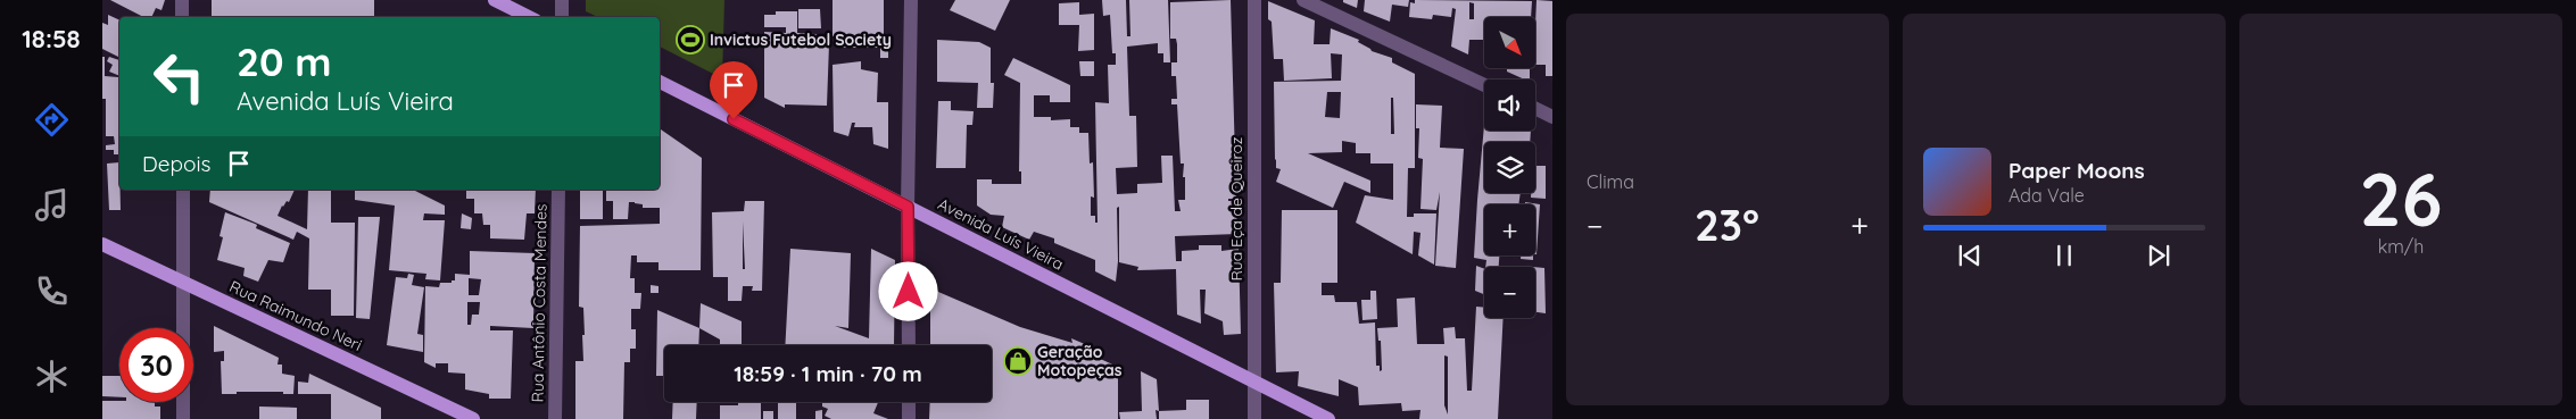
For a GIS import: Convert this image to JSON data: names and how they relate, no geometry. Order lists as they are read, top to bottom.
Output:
{
  "streets": {
    "main road": ["Avenida Luís Vieira", "Rua Raimundo Neri"],
    "street": ["Rua Eça de Queiroz", "Rua Antônio Costa Mendes"]
  },
  "crossings": [
    ["Rua Eça de Queiroz", "Avenida Luís Vieira"]
  ],
  "places": {
    "sports": ["Invictus Futebol Society"],
    "shop": ["Geração Motopeças"]
  },
  "north": "bottom right",
  "page": {
    "tabs": "18:58",
    "tile": [
      "Clima",
      ["26", "km/h"]
    ],
    "map_buttons": ["+", "−"],
    "turn": ["20 m", "Avenida Luís Vieira"],
    "then": "Depois",
    "song": ["Paper Moons", "Ada Vale"],
    "heat": ["−", "23°", "+"],
    "limit": "30",
    "trip": "18:59 · 1 min · 70 m"
  }
}
